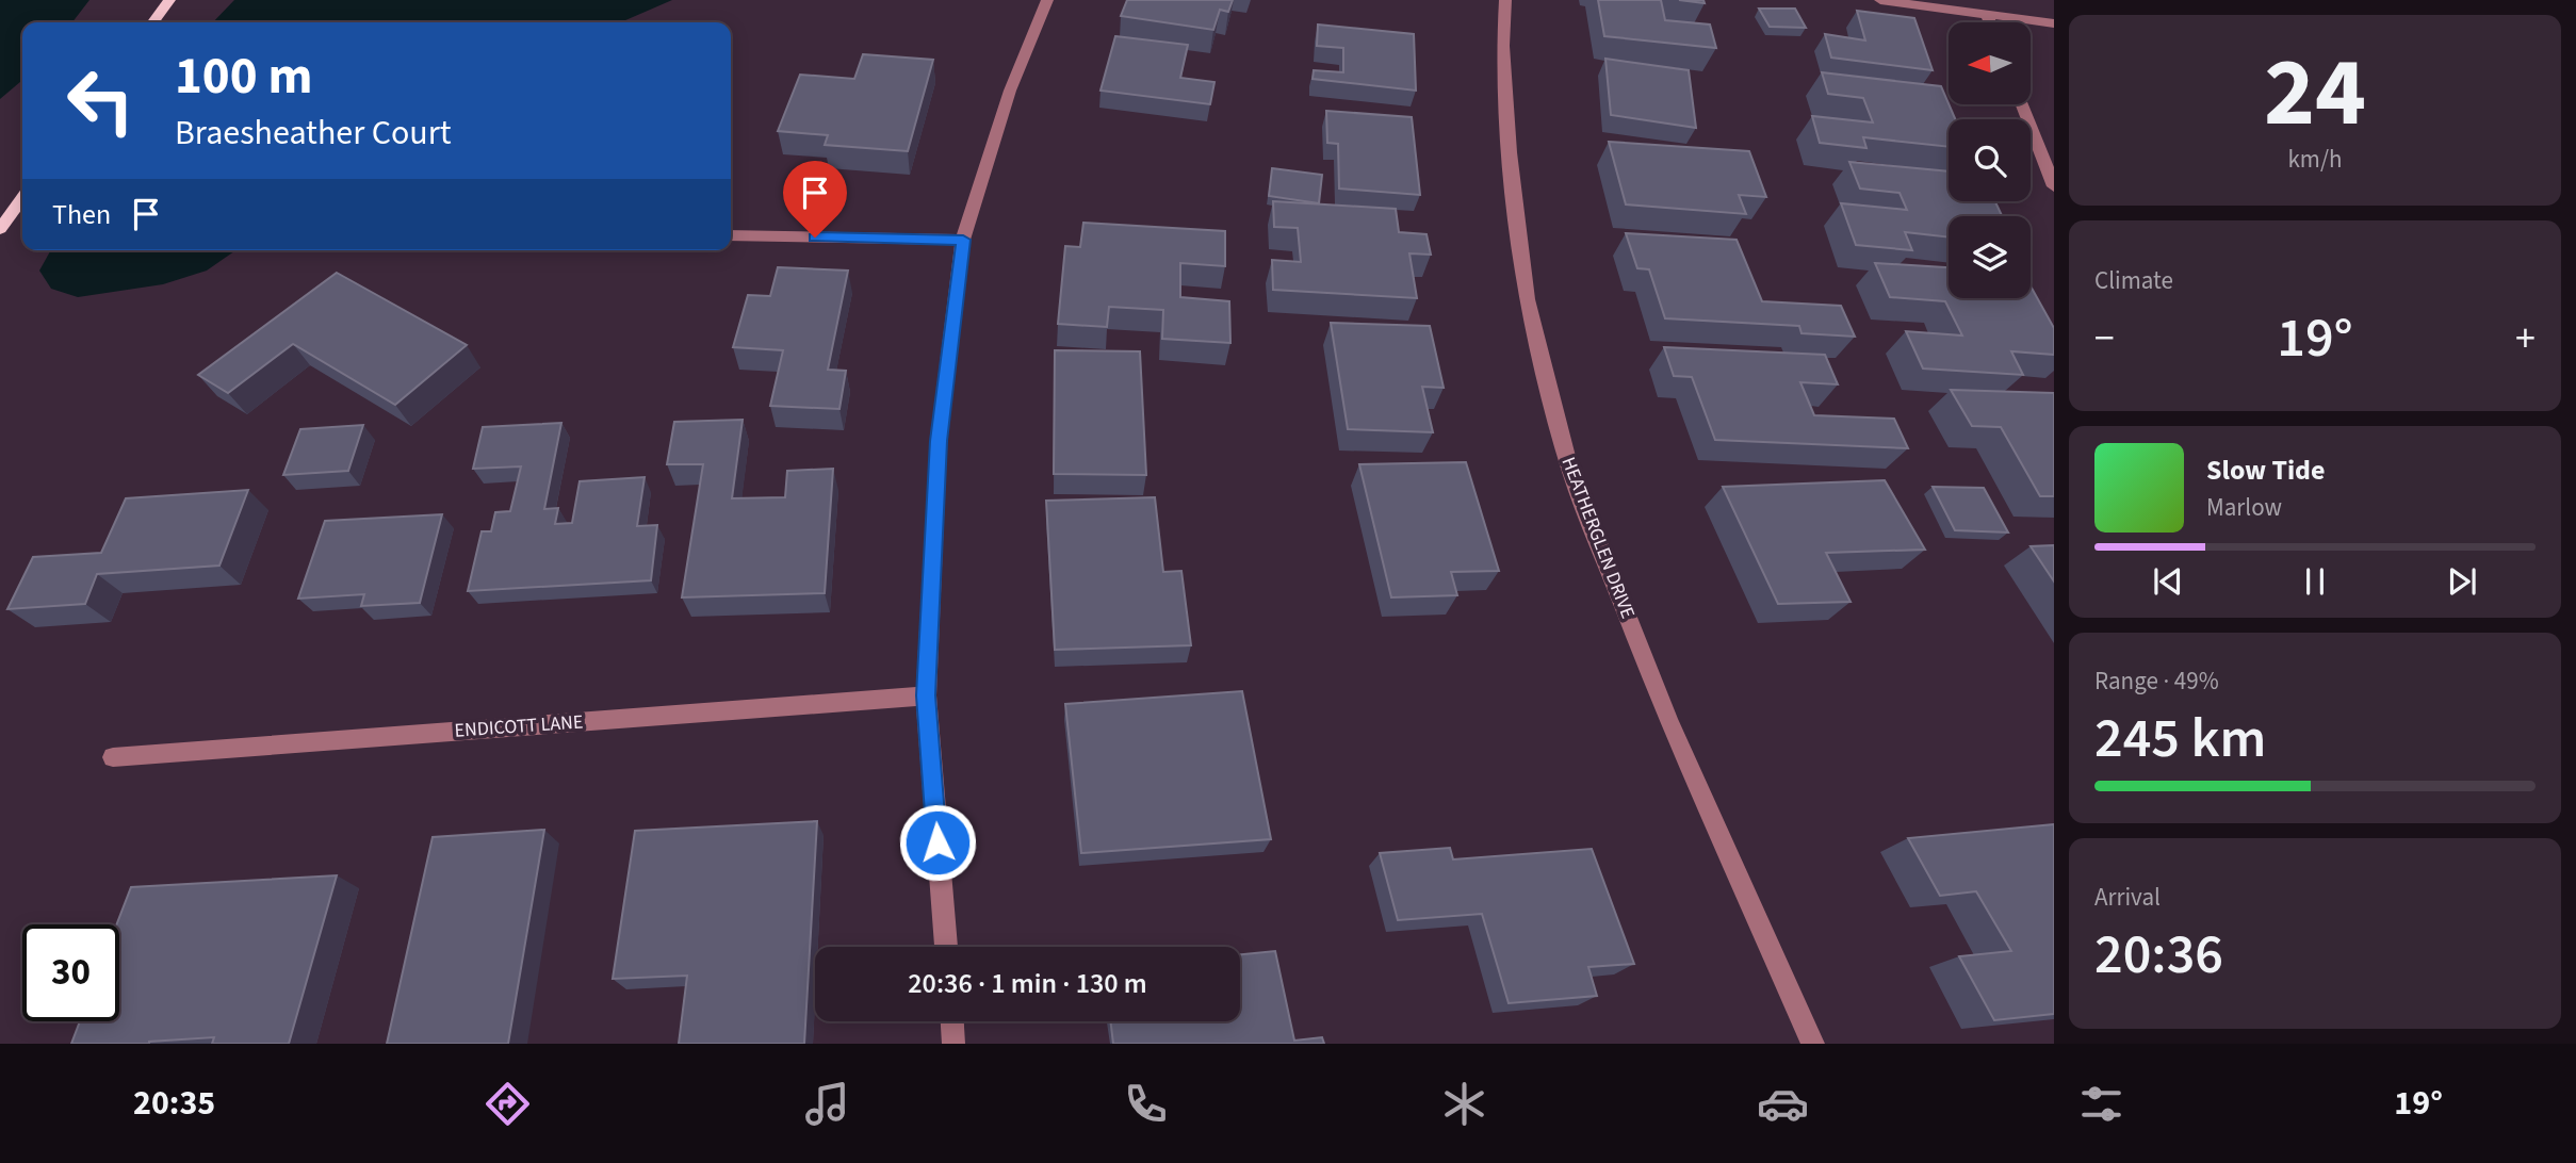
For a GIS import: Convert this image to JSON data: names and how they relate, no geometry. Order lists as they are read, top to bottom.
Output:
{
  "streets": {
    "street": ["HEATHERGLEN DRIVE", "ENDICOTT LANE"]
  },
  "north": "left",
  "page": {
    "tile": [
      ["24", "km/h"],
      "Climate",
      ["Range · 49%", "245 km"],
      ["Arrival", "20:36"]
    ],
    "turn": ["100 m", "Braesheather Court"],
    "then": "Then",
    "heat": ["−", "19°", "+"],
    "song": ["Slow Tide", "Marlow"],
    "limit": "30",
    "trip": "20:36 · 1 min · 130 m",
    "tabs": ["20:35", "19°"]
  }
}
